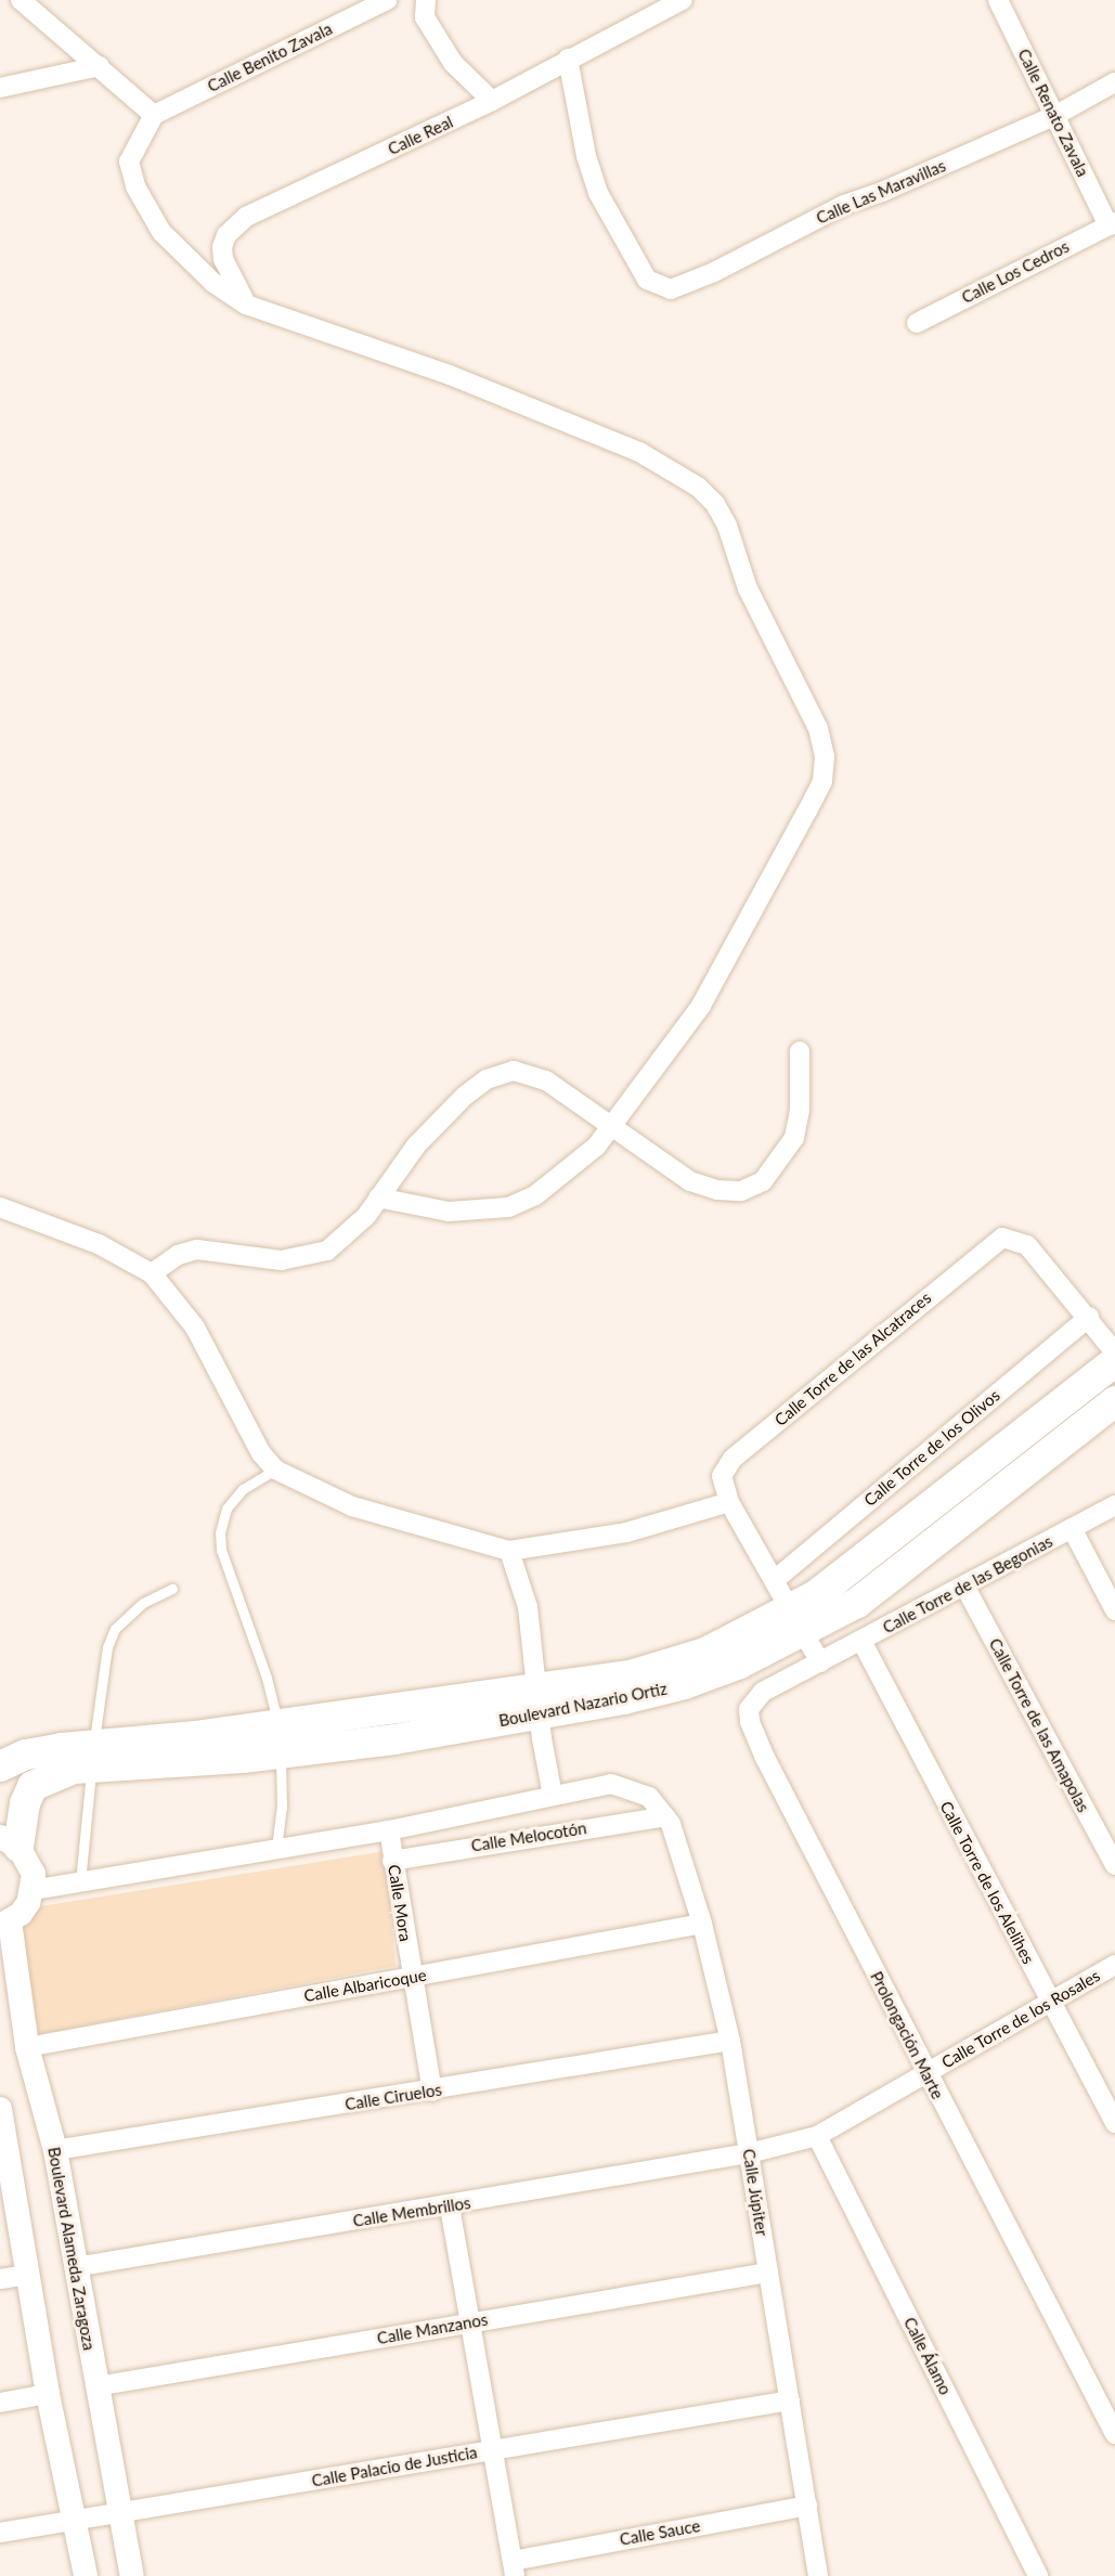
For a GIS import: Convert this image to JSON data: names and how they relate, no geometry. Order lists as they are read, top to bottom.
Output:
{
  "streets": {
    "main road": ["Boulevard Nazario Ortiz"],
    "street": [
      "Calle Benito Zavala",
      "Calle Renato Zavala",
      "Calle Real",
      "Calle Las Maravillas",
      "Calle Los Cedros",
      "Calle Torre de las Alcatraces",
      "Calle Torre de los Olivos",
      "Calle Torre de las Begonias",
      "Calle Torre de las Amapolas",
      "Calle Melocotón",
      "Calle Torre de los Alelihes",
      "Calle Mora",
      "Calle Albaricoque",
      "Calle Torre de los Rosales",
      "Prolongación Marte",
      "Calle Ciruelos",
      "Calle Júpiter",
      "Calle Membrillos",
      "Boulevard Alameda Zaragoza",
      "Calle Manzanos",
      "Calle Álamo",
      "Calle Palacio de Justicia",
      "Calle Sauce"
    ]
  },
  "crossings": [
    ["Calle Renato Zavala", "Calle Las Maravillas"],
    ["Calle Renato Zavala", "Calle Los Cedros"],
    ["Calle Real", "Calle Las Maravillas"],
    ["Calle Torre de las Alcatraces", "Calle Torre de los Olivos"],
    ["Calle Torre de las Begonias", "Calle Torre de las Amapolas"],
    ["Calle Torre de las Begonias", "Calle Torre de los Alelihes"],
    ["Calle Torre de las Begonias", "Prolongación Marte"],
    ["Calle Melocotón", "Calle Mora"],
    ["Calle Melocotón", "Calle Júpiter"],
    ["Calle Torre de los Alelihes", "Calle Torre de los Rosales"],
    ["Calle Mora", "Calle Albaricoque"],
    ["Calle Mora", "Calle Ciruelos"],
    ["Calle Albaricoque", "Calle Júpiter"],
    ["Calle Albaricoque", "Boulevard Alameda Zaragoza"],
    ["Calle Torre de los Rosales", "Prolongación Marte"],
    ["Calle Torre de los Rosales", "Calle Júpiter"],
    ["Calle Torre de los Rosales", "Calle Membrillos"],
    ["Calle Torre de los Rosales", "Calle Álamo"],
    ["Calle Ciruelos", "Calle Júpiter"],
    ["Calle Ciruelos", "Boulevard Alameda Zaragoza"],
    ["Calle Júpiter", "Calle Membrillos"],
    ["Calle Júpiter", "Calle Manzanos"],
    ["Calle Júpiter", "Calle Palacio de Justicia"],
    ["Calle Júpiter", "Calle Sauce"],
    ["Calle Membrillos", "Boulevard Alameda Zaragoza"],
    ["Boulevard Alameda Zaragoza", "Calle Manzanos"],
    ["Boulevard Alameda Zaragoza", "Calle Palacio de Justicia"]
  ]
}
